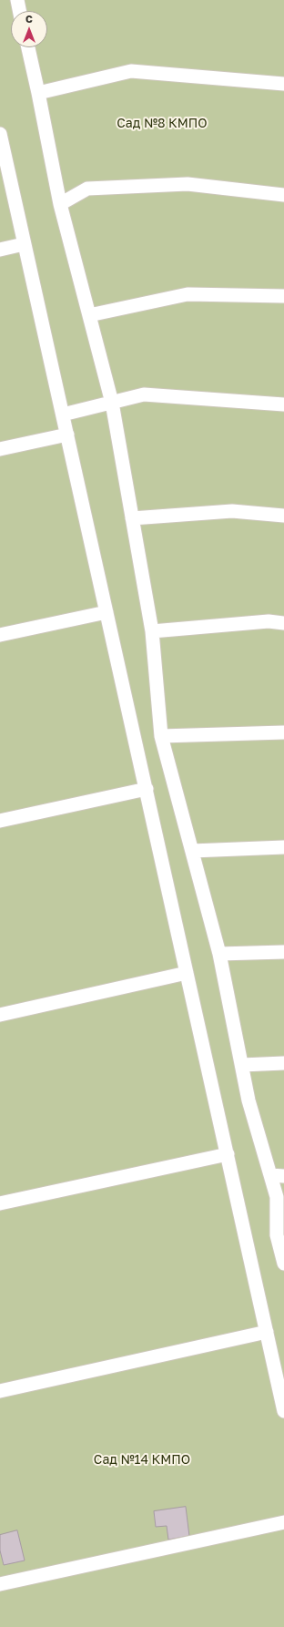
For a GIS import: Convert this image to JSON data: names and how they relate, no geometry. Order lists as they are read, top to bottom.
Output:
{
  "parks": ["Сад №8 КМПО", "Сад №14 КМПО"],
  "north": "top"
}
